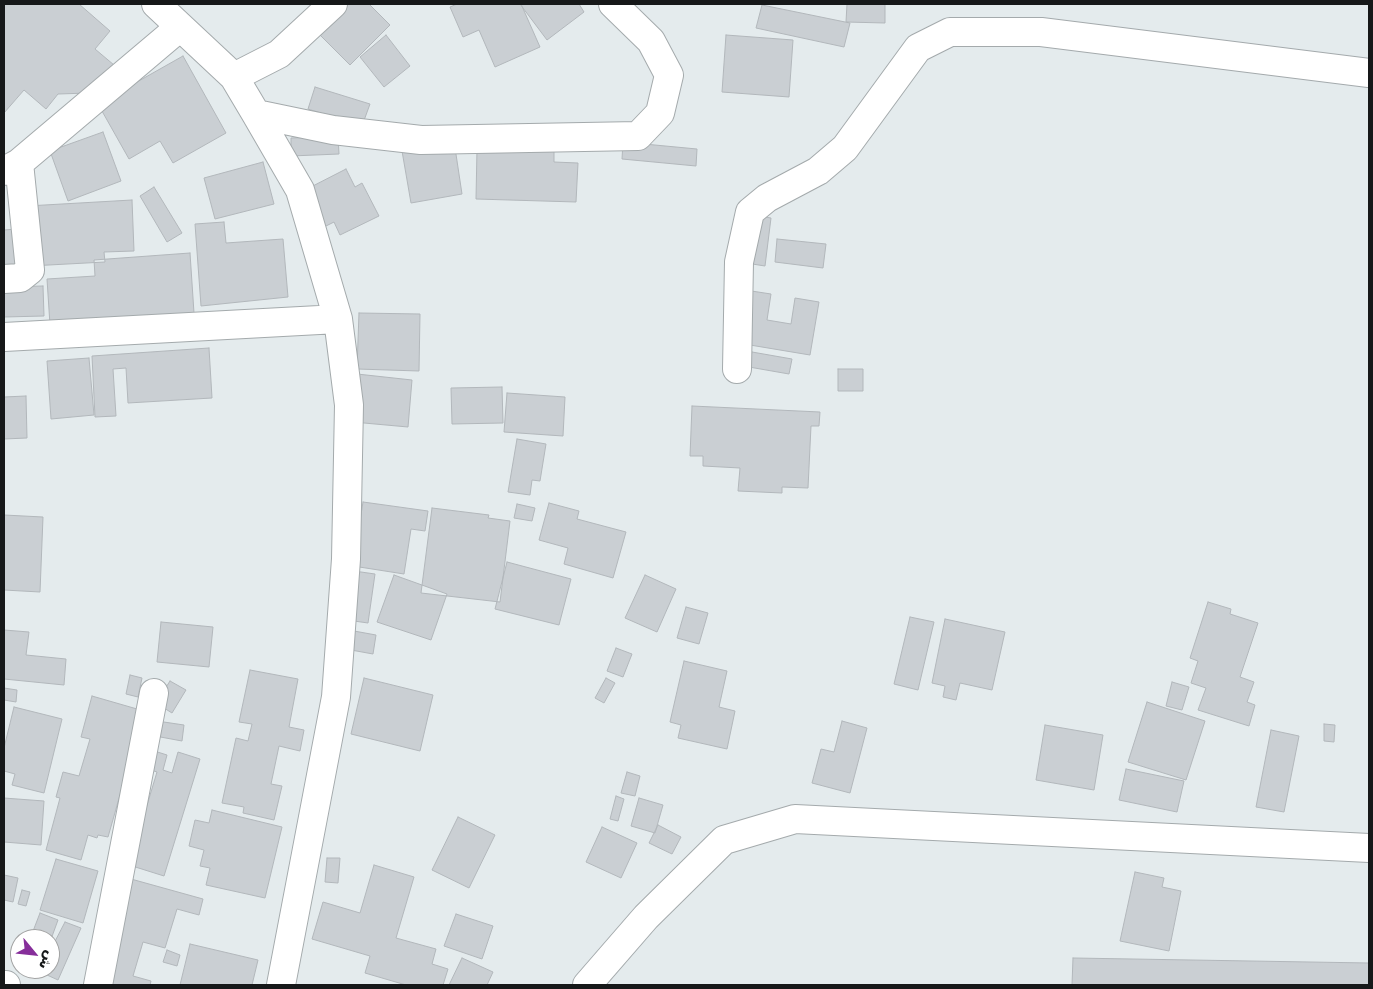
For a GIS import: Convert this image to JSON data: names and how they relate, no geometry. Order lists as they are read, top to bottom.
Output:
{
  "north": "bottom right"
}
